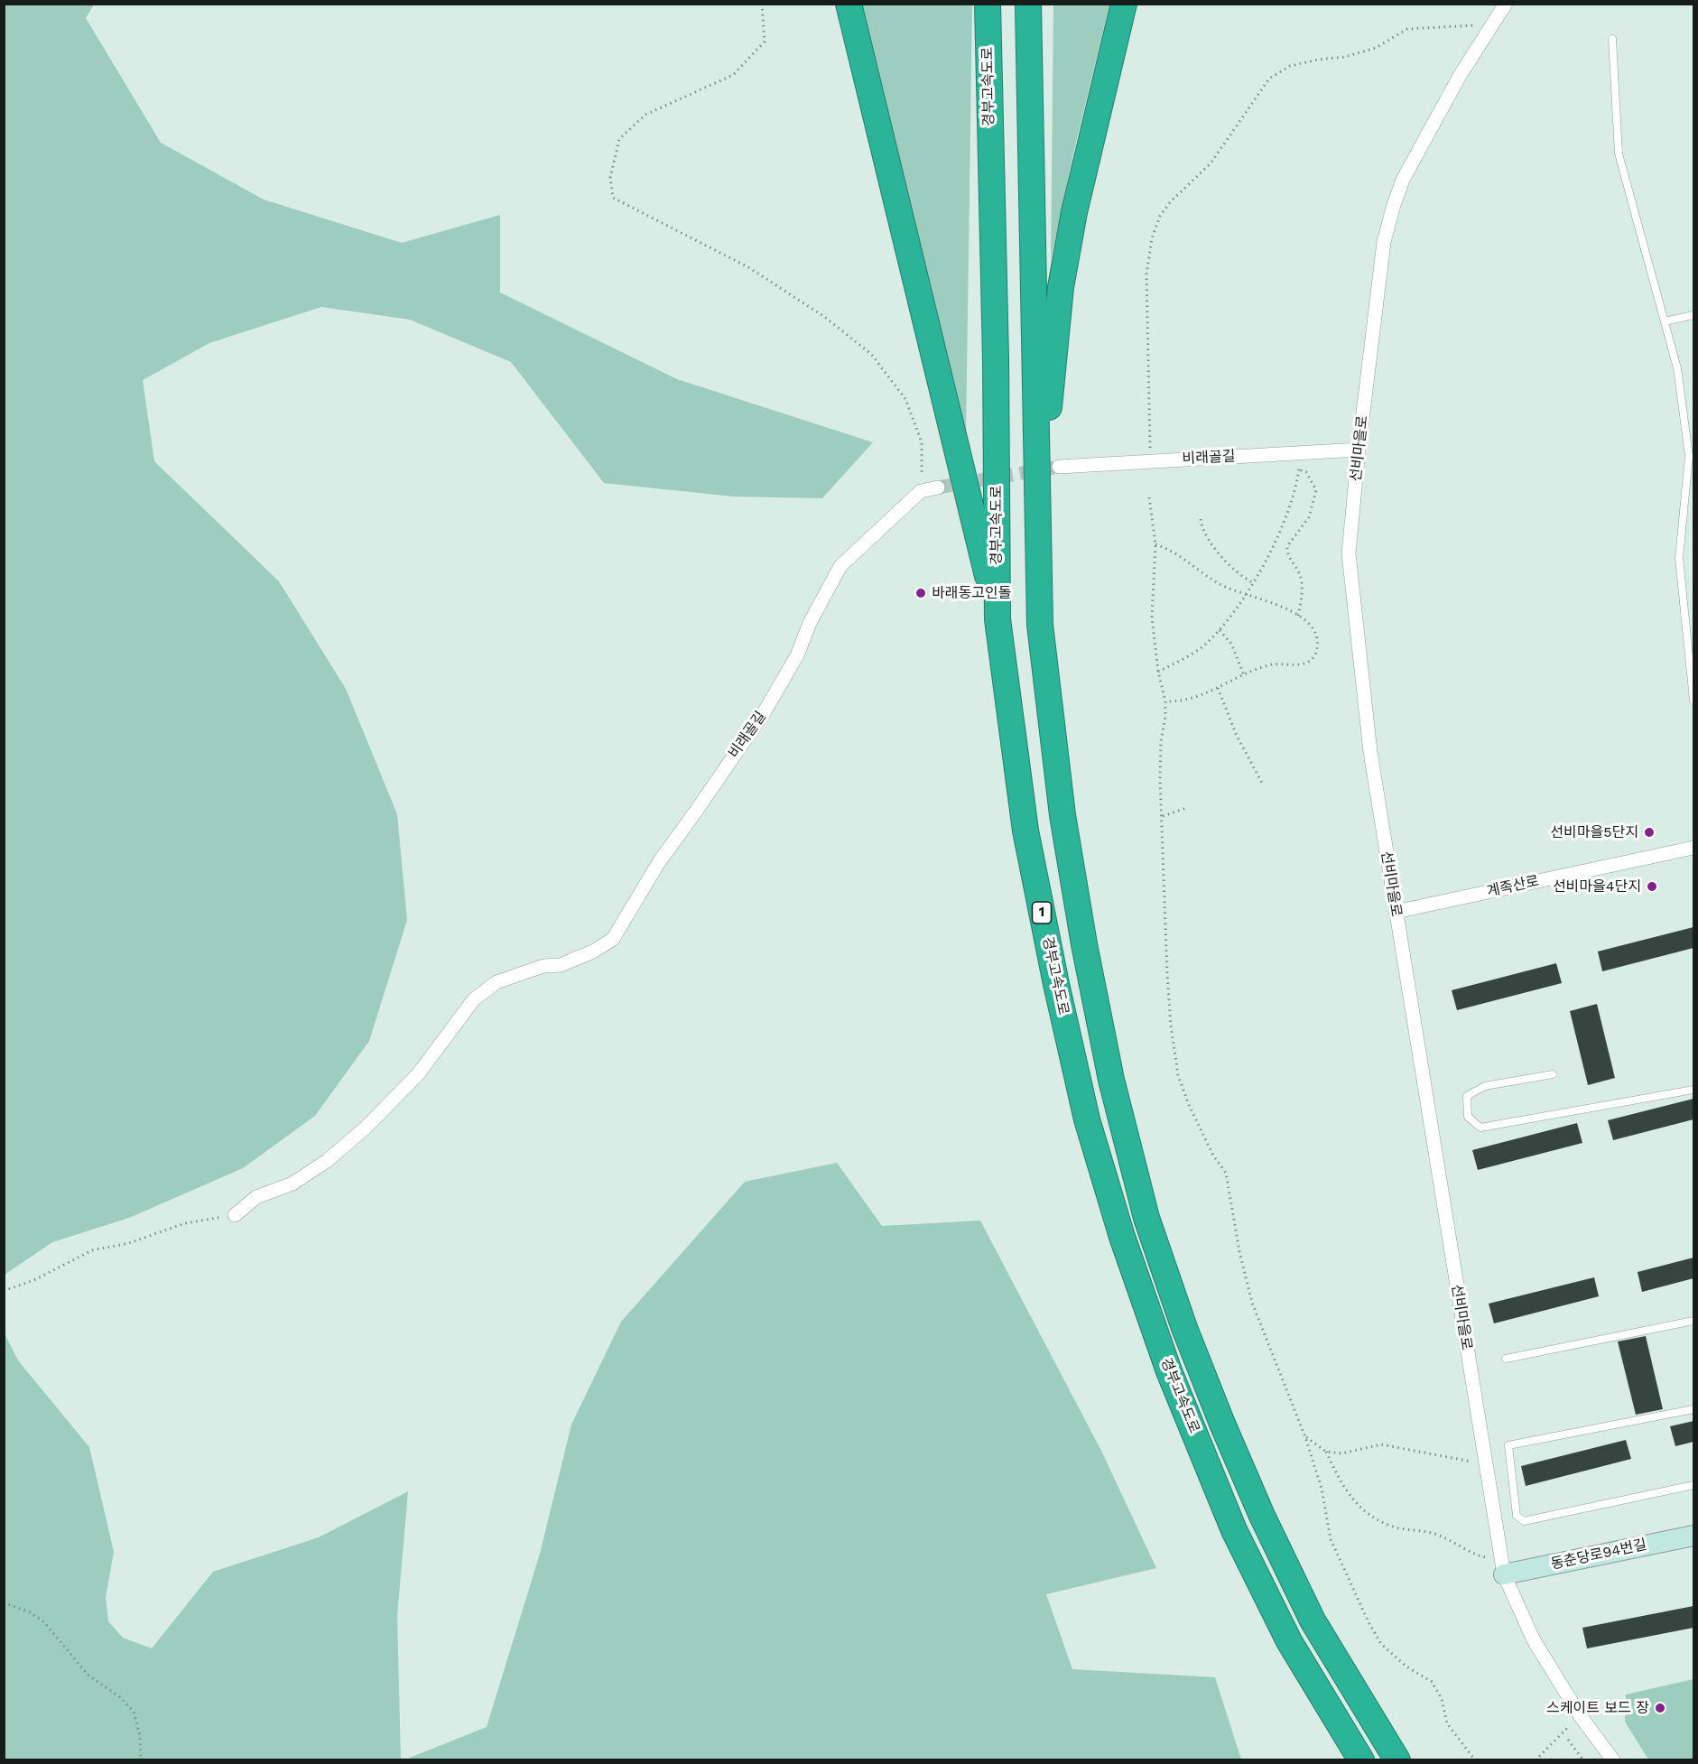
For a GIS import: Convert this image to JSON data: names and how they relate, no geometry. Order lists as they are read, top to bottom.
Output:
{
  "streets": {
    "highway": ["경부고속도로", "1"],
    "main road": ["동춘당로94번길"],
    "street": ["선비마을로", "비래골길", "계족산로"]
  },
  "crossings": [
    ["선비마을로", "비래골길"],
    ["선비마을로", "계족산로"],
    ["선비마을로", "동춘당로94번길"]
  ],
  "places": [
    "바래동고인돌",
    "선비마을5단지",
    "선비마을4단지",
    "스케이트 보드 장"
  ]
}
